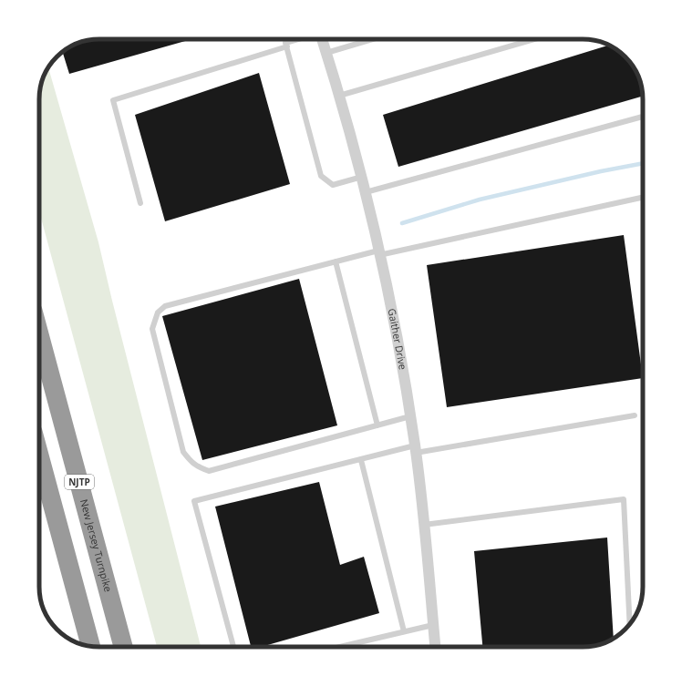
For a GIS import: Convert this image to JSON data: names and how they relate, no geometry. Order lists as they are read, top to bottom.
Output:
{
  "streets": {
    "highway": ["NJTP", "New Jersey Turnpike"],
    "street": ["Gaither Drive"]
  }
}
